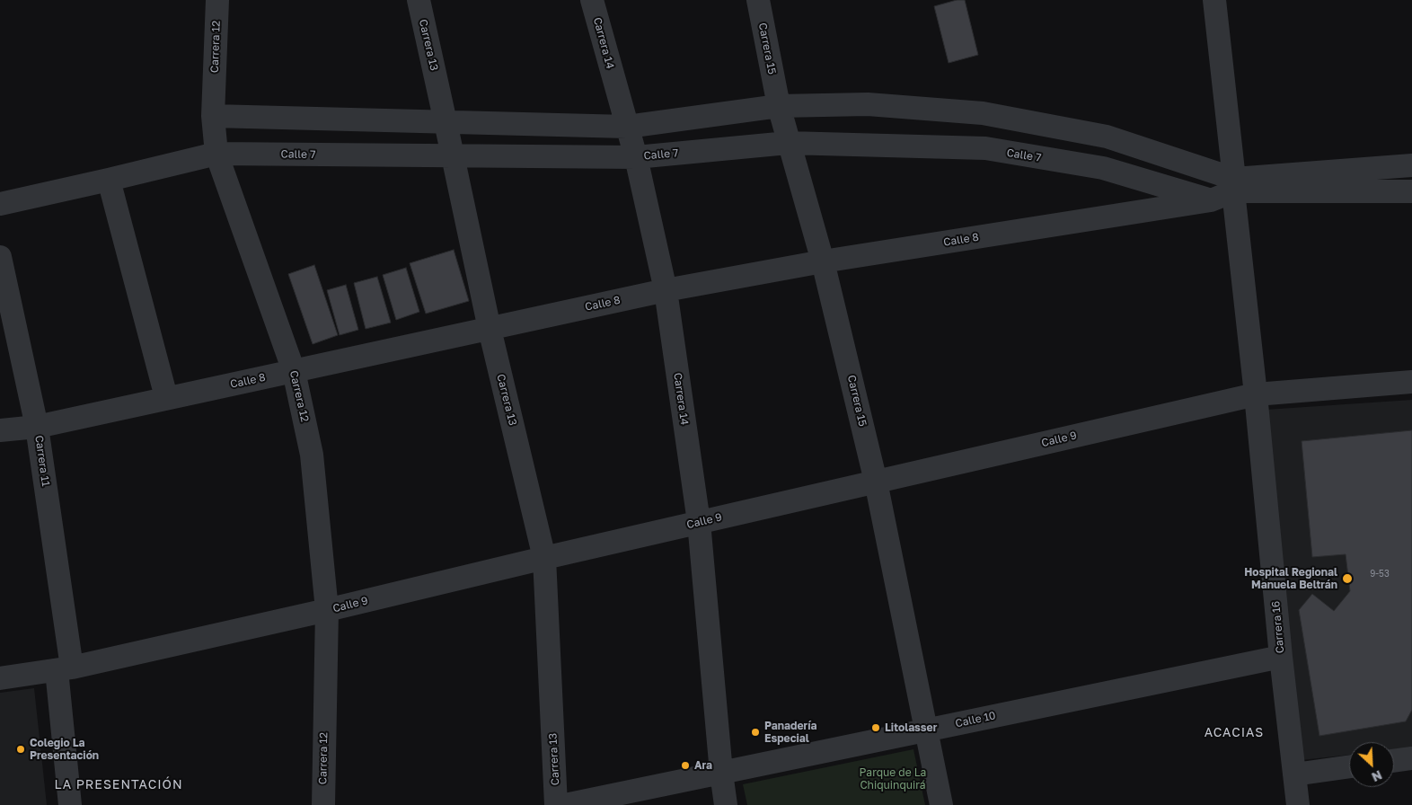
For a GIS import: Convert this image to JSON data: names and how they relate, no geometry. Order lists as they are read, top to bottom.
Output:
{
  "streets": {
    "street": [
      "Carrera 14",
      "Carrera 13",
      "Carrera 12",
      "Carrera 15",
      "Calle 7",
      "Calle 8",
      "Calle 9",
      "Carrera 11",
      "Carrera 16",
      "Calle 10"
    ]
  },
  "crossings": [
    ["Carrera 14", "Calle 7"],
    ["Carrera 14", "Calle 8"],
    ["Carrera 14", "Calle 9"],
    ["Carrera 14", "Calle 10"],
    ["Carrera 13", "Calle 7"],
    ["Carrera 13", "Calle 8"],
    ["Carrera 13", "Calle 9"],
    ["Carrera 12", "Calle 7"],
    ["Carrera 12", "Calle 8"],
    ["Carrera 12", "Calle 9"],
    ["Carrera 15", "Calle 7"],
    ["Carrera 15", "Calle 8"],
    ["Carrera 15", "Calle 9"],
    ["Carrera 15", "Calle 10"],
    ["Calle 7", "Calle 8"],
    ["Calle 8", "Carrera 11"],
    ["Calle 8", "Carrera 16"],
    ["Calle 9", "Carrera 11"],
    ["Calle 9", "Carrera 16"],
    ["Carrera 16", "Calle 10"]
  ],
  "districts": ["ACACIAS", "LA PRESENTACIÓN"],
  "parks": ["Parque de La Chiquinquirá"],
  "places": [
    "Hospital Regional Manuela Beltrán",
    "Litolasser",
    "Panadería Especial",
    "Colegio La Presentación",
    "Ara"
  ],
  "house_numbers": ["9-53"],
  "north": "bottom right"
}
